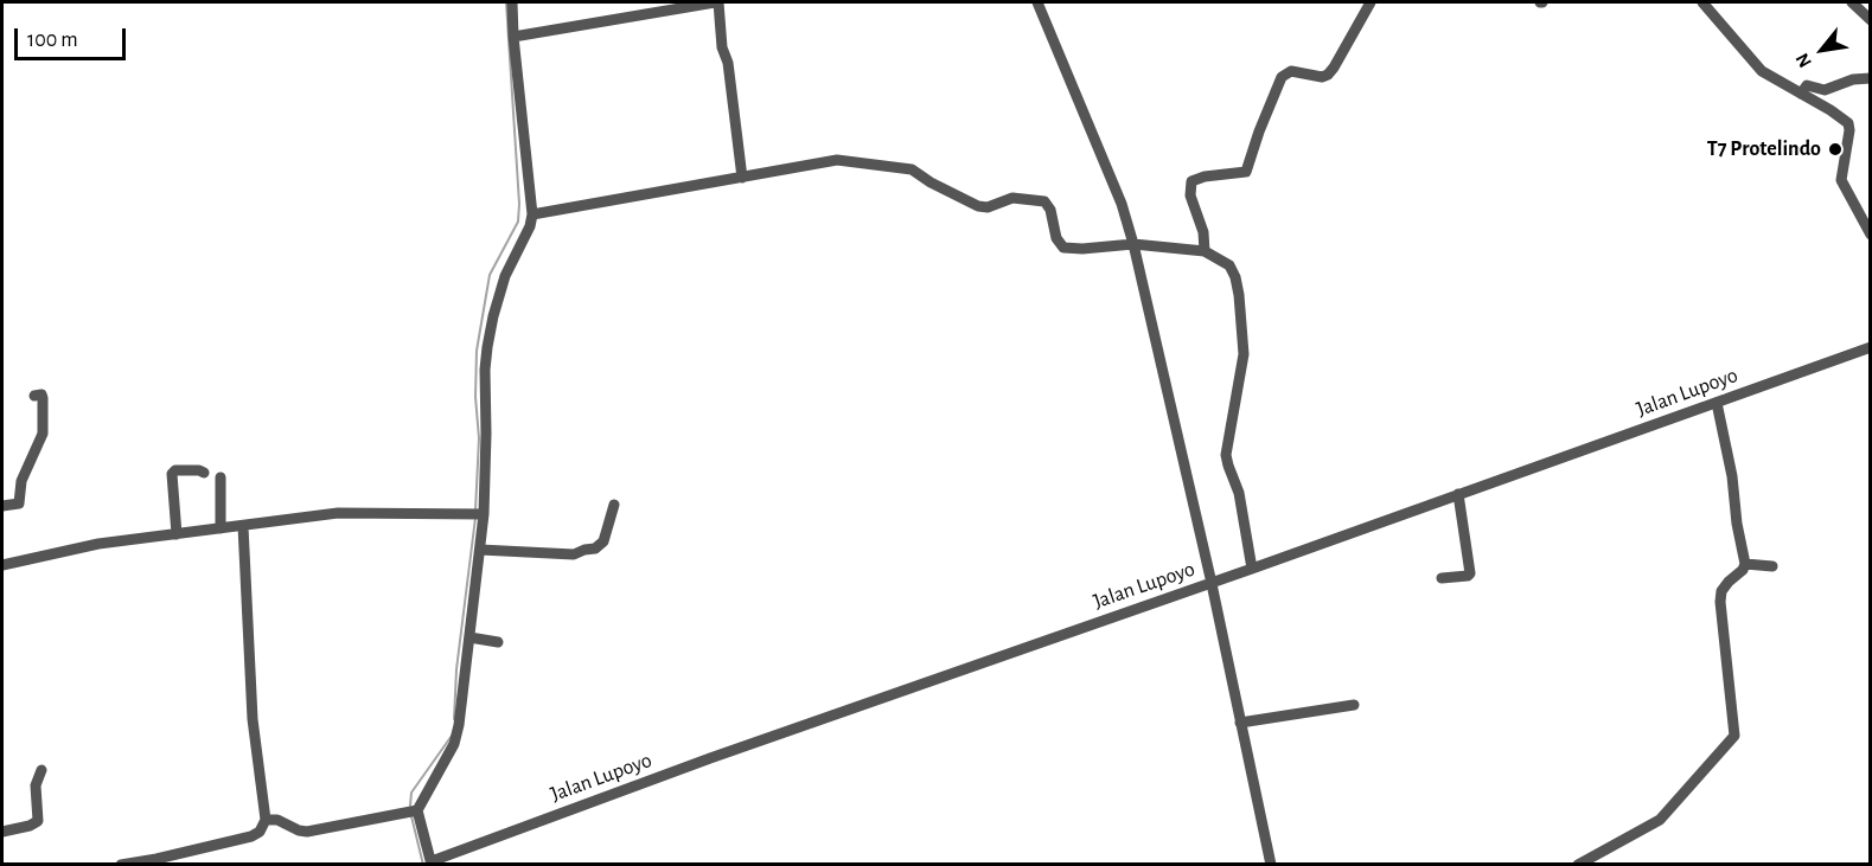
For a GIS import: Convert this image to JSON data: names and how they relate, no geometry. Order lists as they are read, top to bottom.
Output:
{
  "streets": {
    "street": ["Jalan Lupoyo"]
  },
  "places": ["T7 Protelindo"],
  "scale_bar": "100 m",
  "north": "bottom left"
}
